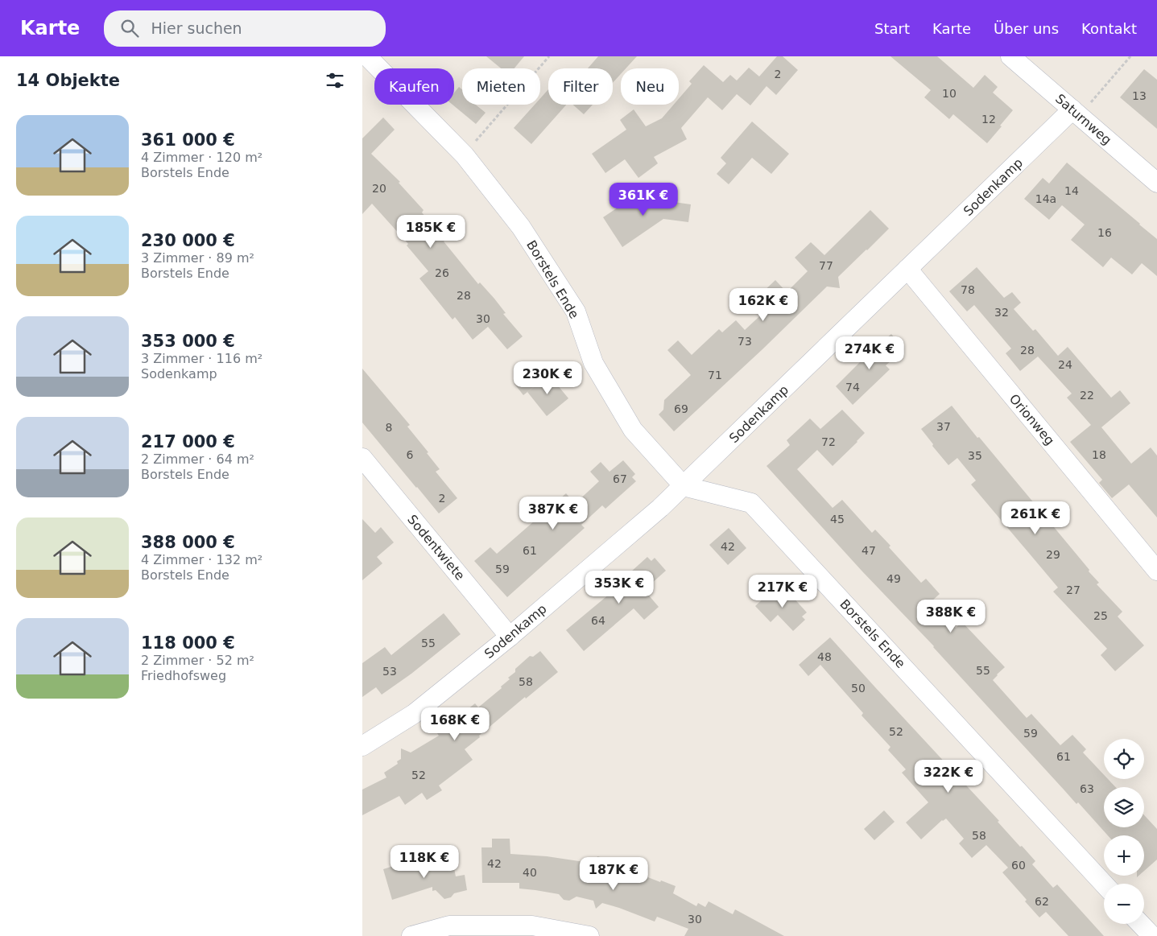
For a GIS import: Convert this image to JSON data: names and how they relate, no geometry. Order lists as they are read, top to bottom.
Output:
{
  "streets": {
    "street": [
      "Saturnweg",
      "Sodenkamp",
      "Borstels Ende",
      "Orionweg",
      "Sodentwiete"
    ]
  },
  "crossings": [
    ["Saturnweg", "Sodenkamp"],
    ["Sodenkamp", "Borstels Ende"],
    ["Sodenkamp", "Orionweg"],
    ["Sodenkamp", "Sodentwiete"]
  ],
  "house_numbers": [
    "2",
    "10",
    "13",
    "12",
    "20",
    "14",
    "14a",
    "16",
    "77",
    "26",
    "78",
    "28",
    "32",
    "30",
    "73",
    "28",
    "24",
    "71",
    "74",
    "22",
    "69",
    "37",
    "8",
    "72",
    "6",
    "18",
    "35",
    "67",
    "2",
    "45",
    "42",
    "61",
    "47",
    "29",
    "59",
    "49",
    "27",
    "25",
    "64",
    "55",
    "48",
    "55",
    "53",
    "58",
    "50",
    "52",
    "59",
    "61",
    "52",
    "63",
    "58",
    "42",
    "60",
    "40",
    "62",
    "30"
  ],
  "page": {
    "header": "Karte",
    "search": "Hier suchen",
    "nav": [
      "Start",
      "Karte",
      "Über uns",
      "Kontakt"
    ],
    "heading": "14 Objekte",
    "chip": [
      "Kaufen",
      "Mieten",
      "Filter",
      "Neu"
    ],
    "list": [
      {
        "name": "361 000 €",
        "note": "4 Zimmer · 120 m² · Borstels Ende"
      },
      {
        "name": "230 000 €",
        "note": "3 Zimmer · 89 m² · Borstels Ende"
      },
      {
        "name": "353 000 €",
        "note": "3 Zimmer · 116 m² · Sodenkamp"
      },
      {
        "name": "217 000 €",
        "note": "2 Zimmer · 64 m² · Borstels Ende"
      },
      {
        "name": "388 000 €",
        "note": "4 Zimmer · 132 m² · Borstels Ende"
      },
      {
        "name": "118 000 €",
        "note": "2 Zimmer · 52 m² · Friedhofsweg"
      }
    ],
    "price": [
      "361K €",
      "185K €",
      "162K €",
      "274K €",
      "230K €",
      "387K €",
      "261K €",
      "353K €",
      "217K €",
      "388K €",
      "168K €",
      "322K €",
      "118K €",
      "187K €"
    ],
    "map_buttons": ["+", "−"]
  }
}
